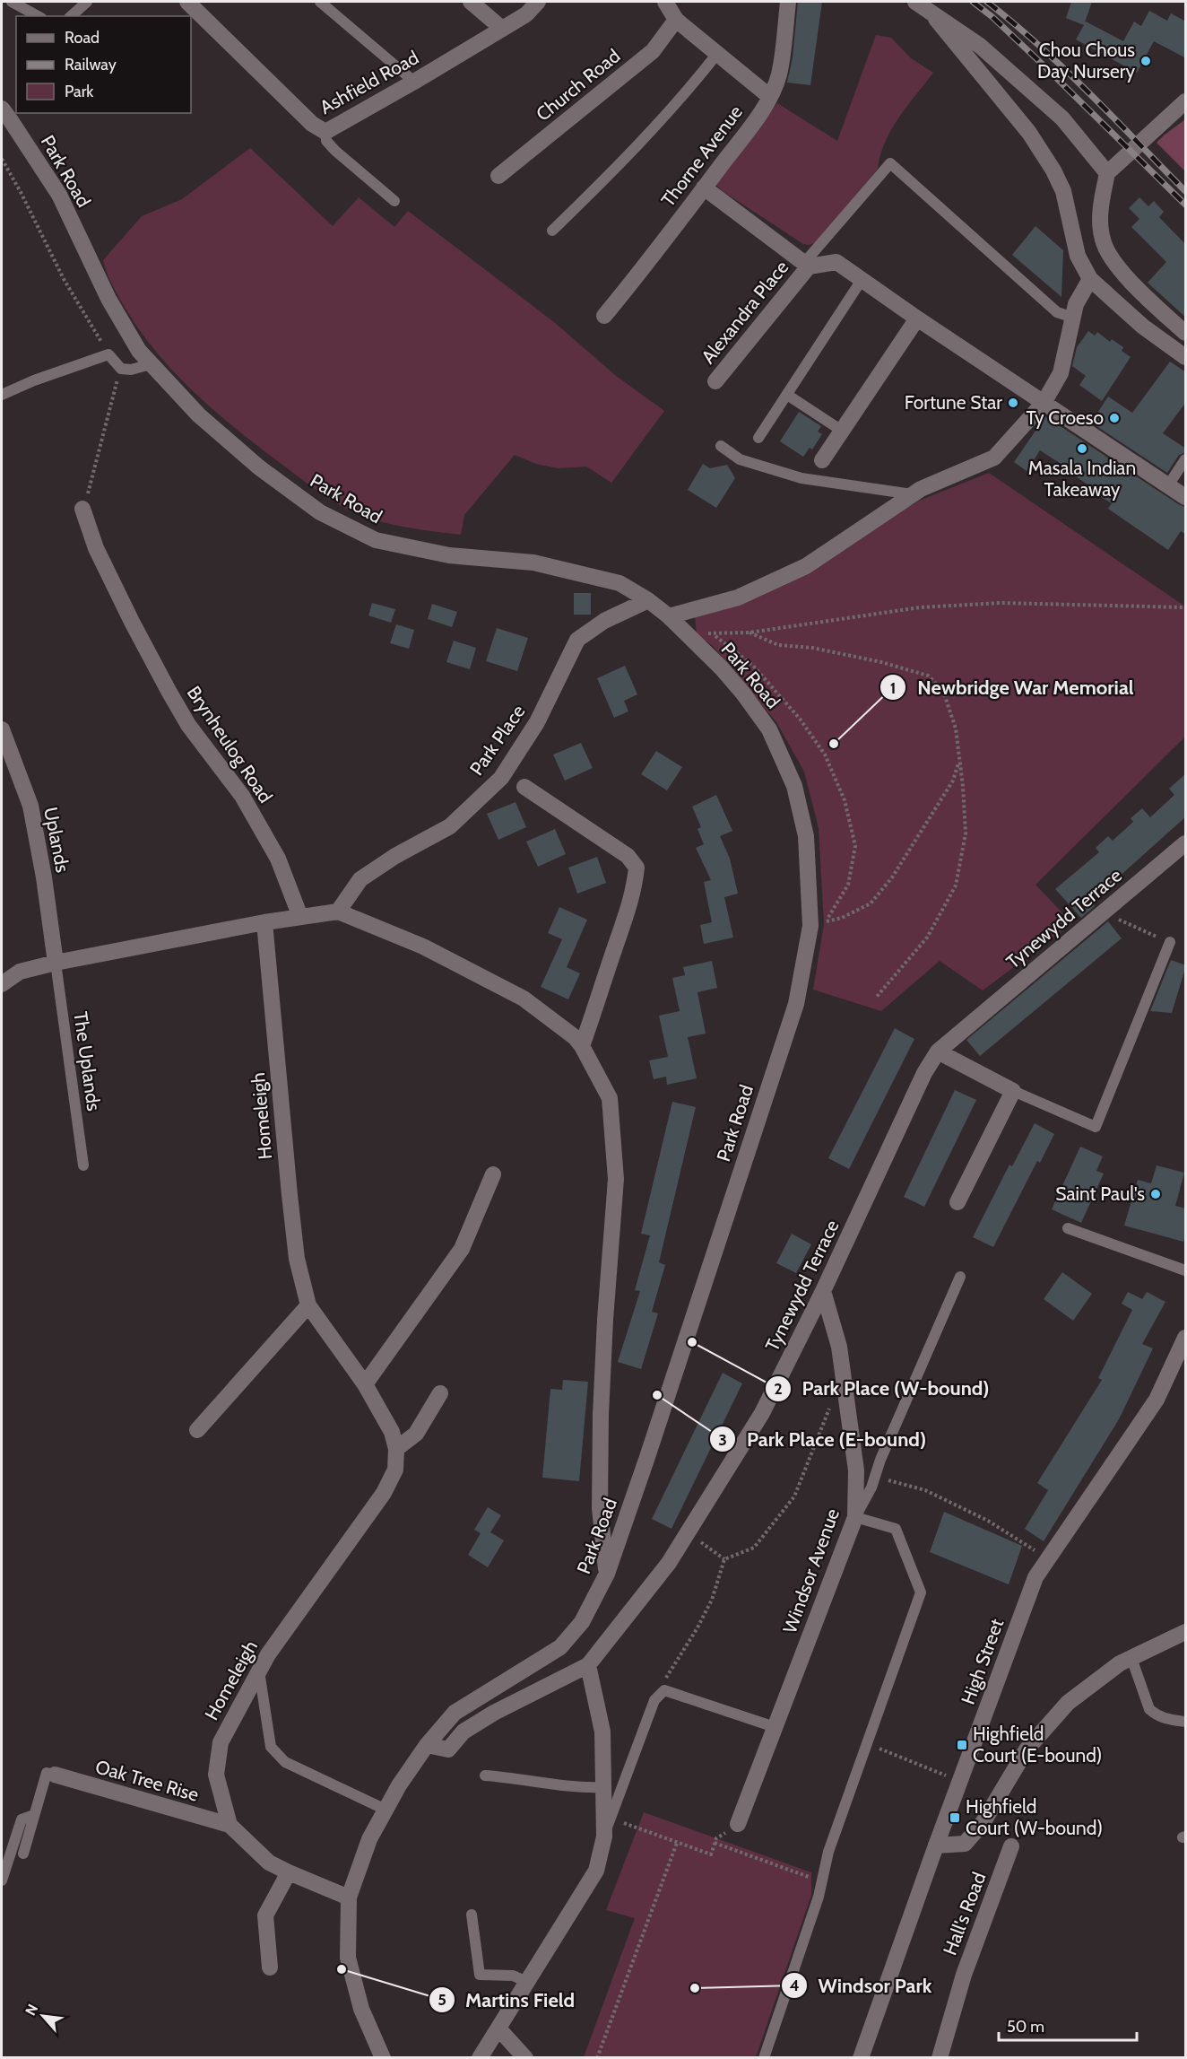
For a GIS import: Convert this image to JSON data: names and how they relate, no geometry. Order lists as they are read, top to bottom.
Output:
{
  "streets": {
    "street": [
      "Ashfield Road",
      "Church Road",
      "Thorne Avenue",
      "Park Road",
      "Alexandra Place",
      "Park Place",
      "Brynheulog Road",
      "Uplands",
      "Tynewydd Terrace",
      "Homeleigh",
      "Windsor Avenue",
      "High Street",
      "Oak Tree Rise",
      "Hall's Road"
    ],
    "lane": ["The Uplands"]
  },
  "crossings": [
    ["Park Road", "Park Place"],
    ["Park Road", "Tynewydd Terrace"],
    ["Uplands", "The Uplands"],
    ["Tynewydd Terrace", "Windsor Avenue"],
    ["Homeleigh", "Oak Tree Rise"]
  ],
  "places": {
    "other": [
      "Chou Chous Day Nursery",
      "Fortune Star",
      "Ty Croeso",
      "Masala Indian Takeaway",
      "Newbridge War Memorial",
      "Saint Paul's",
      "Park Place (W-bound)",
      "Park Place (E-bound)",
      "Martins Field",
      "Windsor Park"
    ],
    "transit": ["Highfield Court (E-bound)", "Highfield Court (W-bound)"]
  },
  "legend": ["Road", "Railway", "Park"],
  "scale_bar": "50 m",
  "north": "top left"
}
